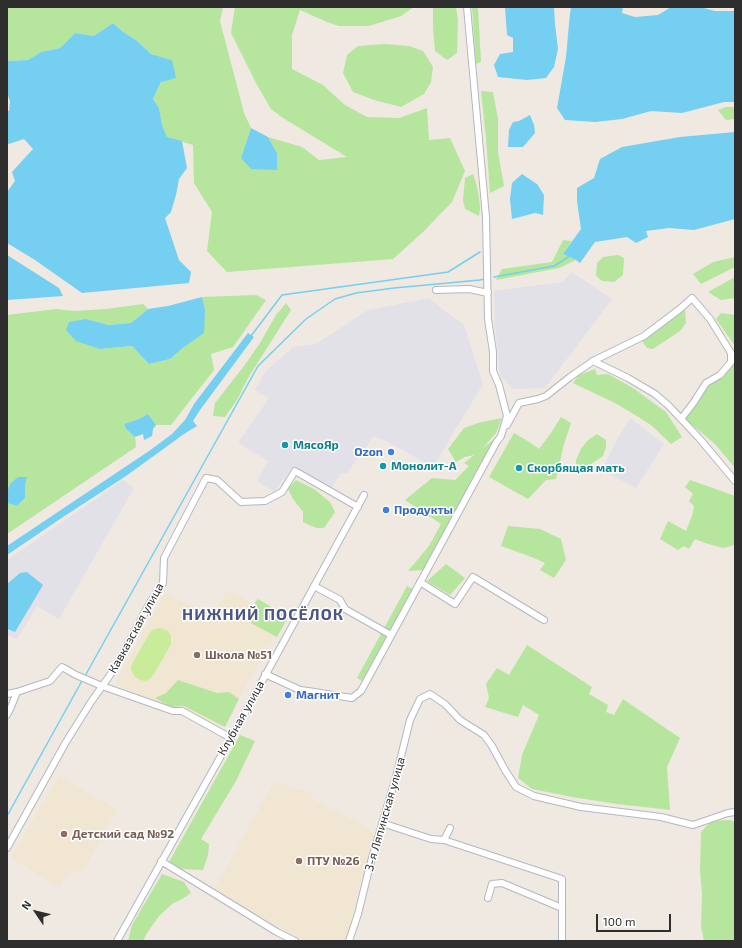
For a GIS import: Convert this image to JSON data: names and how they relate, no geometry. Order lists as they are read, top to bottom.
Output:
{
  "streets": {
    "street": ["Кавказская улица", "Клубная улица", "3-я Ляпинская улица"]
  },
  "crossings": [
    ["Кавказская улица", "Клубная улица"]
  ],
  "districts": ["НИЖНИЙ ПОСЁЛОК"],
  "places": [
    "МясоЯр",
    "Ozon",
    "Монолит-А",
    "Скорбящая мать",
    "Продукты",
    "Школа №51",
    "Магнит",
    "Детский сад №92",
    "ПТУ №26"
  ],
  "scale_bar": "100 m",
  "north": "top left"
}
